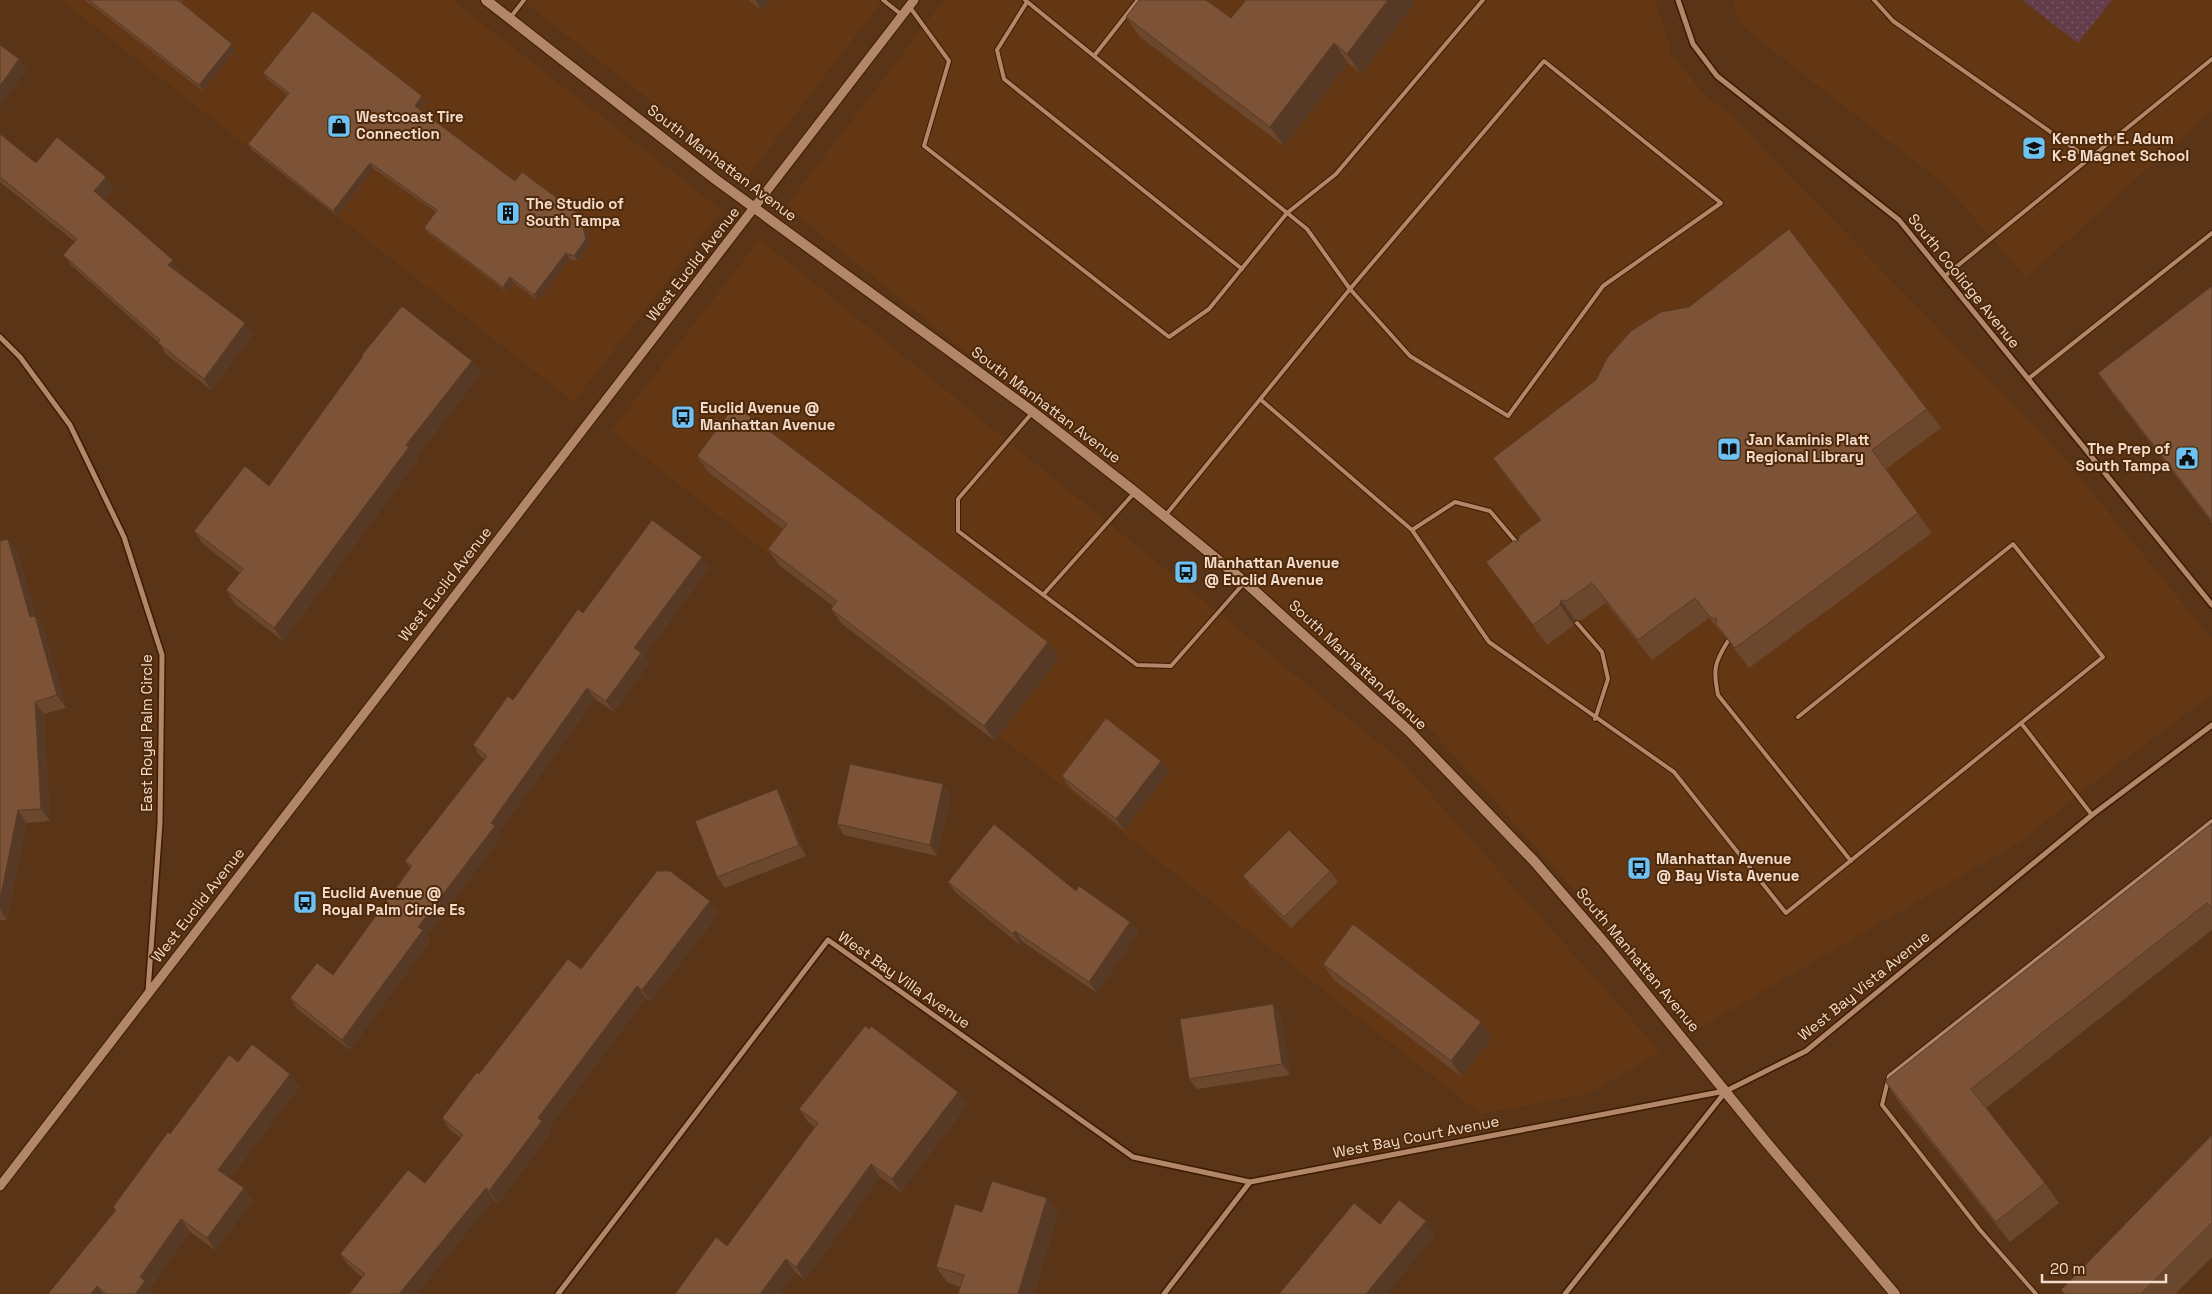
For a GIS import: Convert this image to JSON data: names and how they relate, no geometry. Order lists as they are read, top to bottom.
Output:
{
  "streets": {
    "main road": ["South Manhattan Avenue"],
    "street": [
      "West Euclid Avenue",
      "South Coolidge Avenue",
      "East Royal Palm Circle",
      "West Bay Villa Avenue",
      "West Bay Vista Avenue",
      "West Bay Court Avenue"
    ]
  },
  "crossings": [
    ["South Manhattan Avenue", "West Euclid Avenue"],
    ["South Manhattan Avenue", "West Bay Vista Avenue"],
    ["South Manhattan Avenue", "West Bay Court Avenue"],
    ["West Euclid Avenue", "East Royal Palm Circle"],
    ["West Bay Villa Avenue", "West Bay Court Avenue"],
    ["West Bay Vista Avenue", "West Bay Court Avenue"]
  ],
  "places": {
    "shop": ["Westcoast Tire Connection"],
    "school or university": ["Kenneth E. Adum K-8 Magnet School"],
    "building": ["The Studio of South Tampa"],
    "bus stop": [
      "Euclid Avenue @ Manhattan Avenue",
      "Manhattan Avenue @ Euclid Avenue",
      "Manhattan Avenue @ Bay Vista Avenue",
      "Euclid Avenue @ Royal Palm Circle Es"
    ],
    "library": ["Jan Kaminis Platt Regional Library"],
    "public building": ["The Prep of South Tampa"]
  },
  "scale_bar": "20 m"
}
